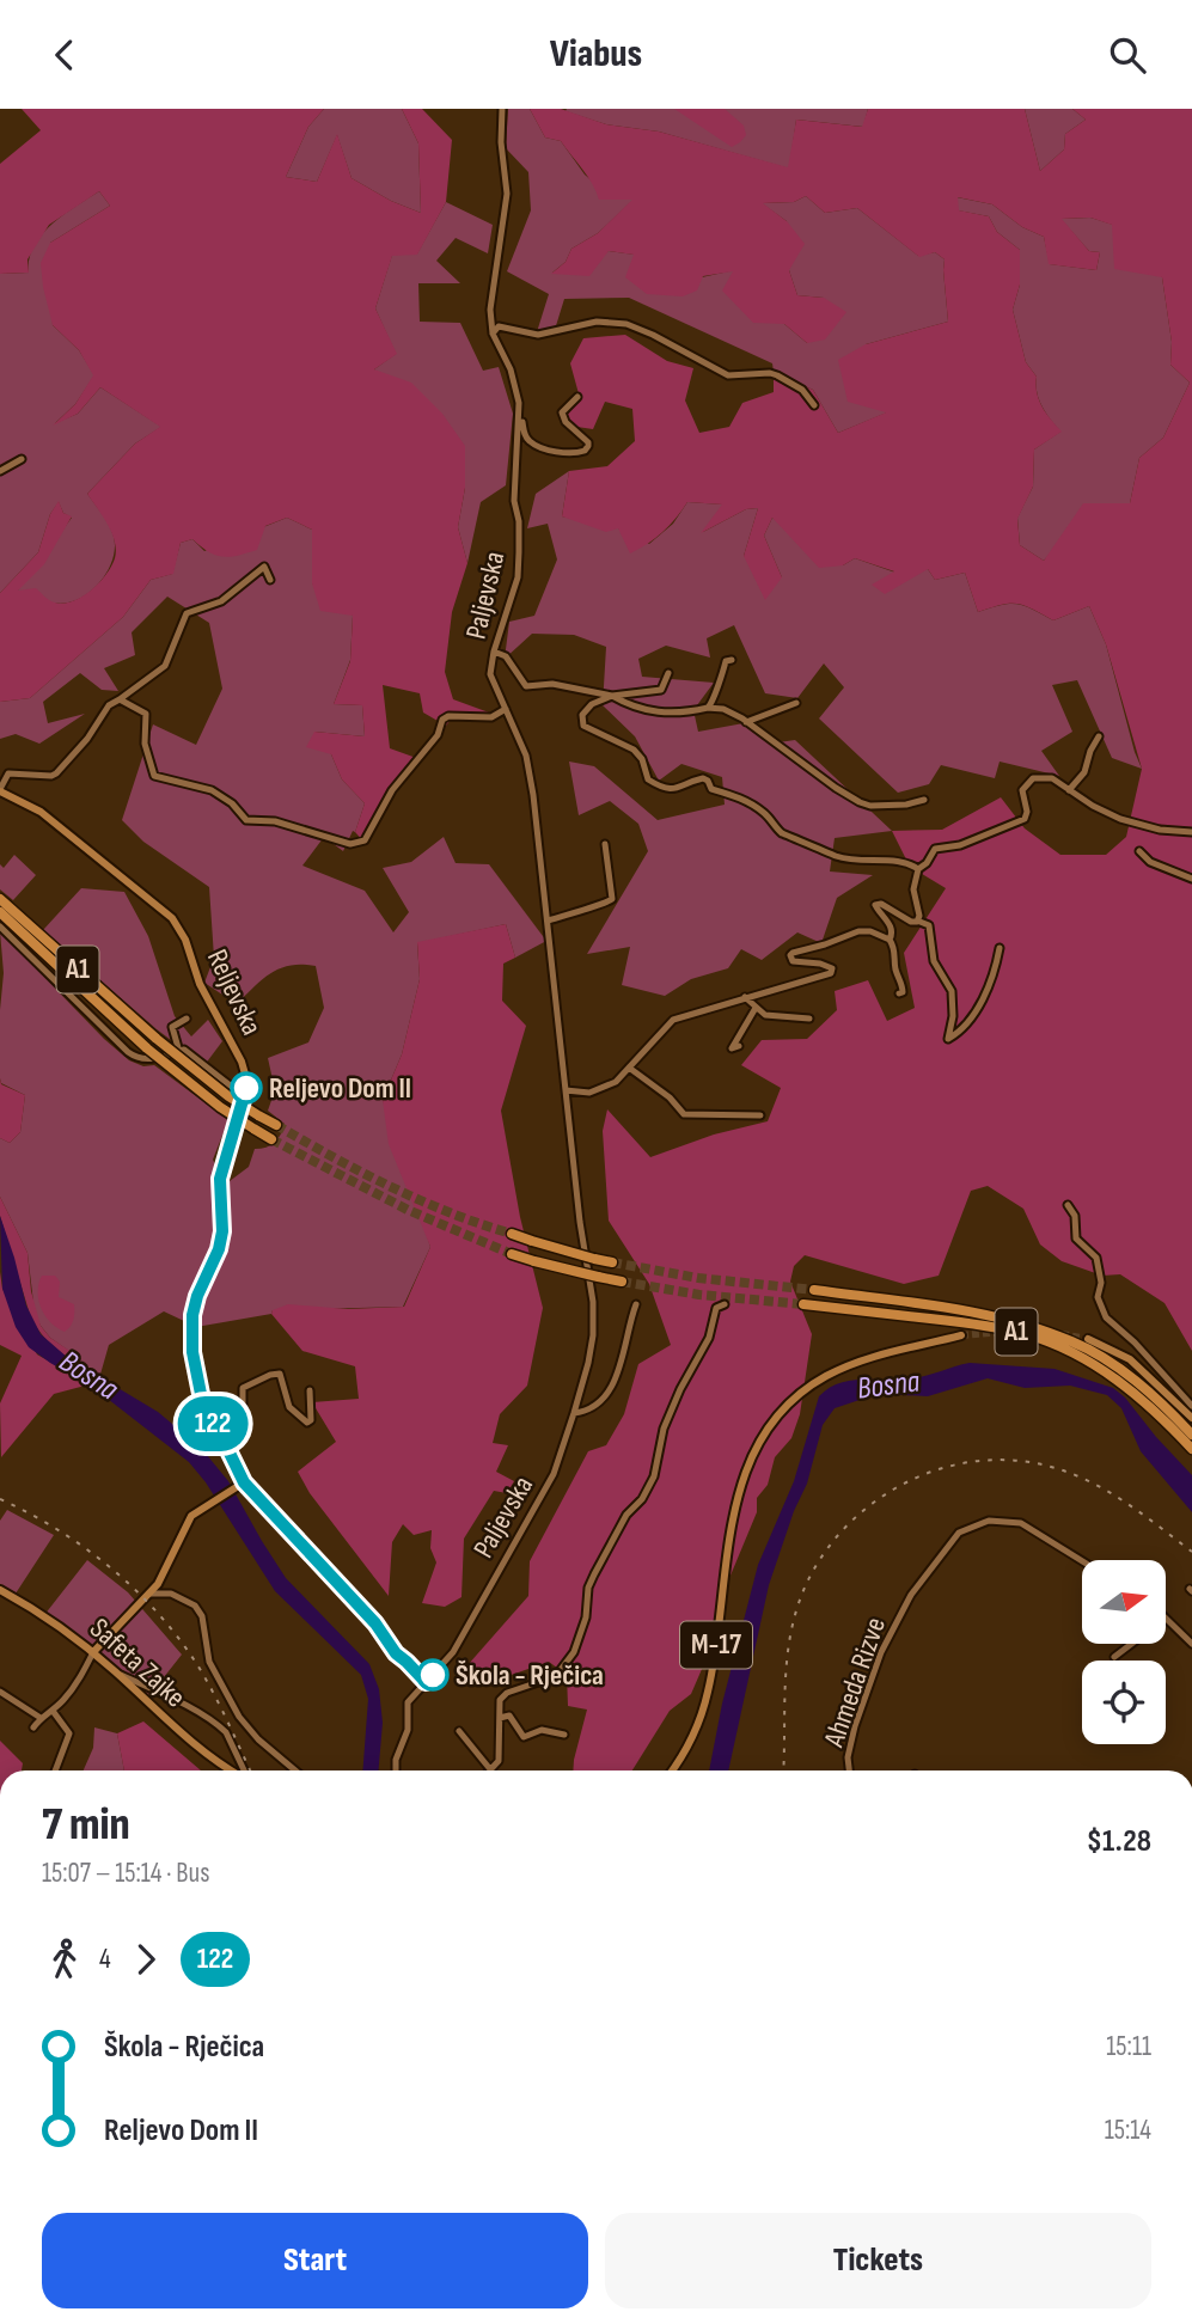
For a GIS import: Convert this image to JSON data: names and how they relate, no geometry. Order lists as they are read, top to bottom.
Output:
{
  "streets": {
    "highway": ["A1"],
    "main road": ["Reljevska", "M-17", "Safeta Zajke"],
    "street": ["Paljevska", "Ahmeda Rizve"]
  },
  "water": ["Bosna"],
  "places": ["Reljevo Dom II", "Škola - Rječica"],
  "lines": ["bus line 122"],
  "north": "right",
  "page": {
    "header": "Viabus",
    "on_map": "122",
    "heading": ["7 min", "15:07 – 15:14 · Bus", "$1.28"],
    "legs": ["4", "122"],
    "list": [
      {
        "name": "Škola - Rječica",
        "value": "15:11"
      },
      {
        "name": "Reljevo Dom II",
        "value": "15:14"
      }
    ],
    "buttons": ["Start", "Tickets"]
  }
}
